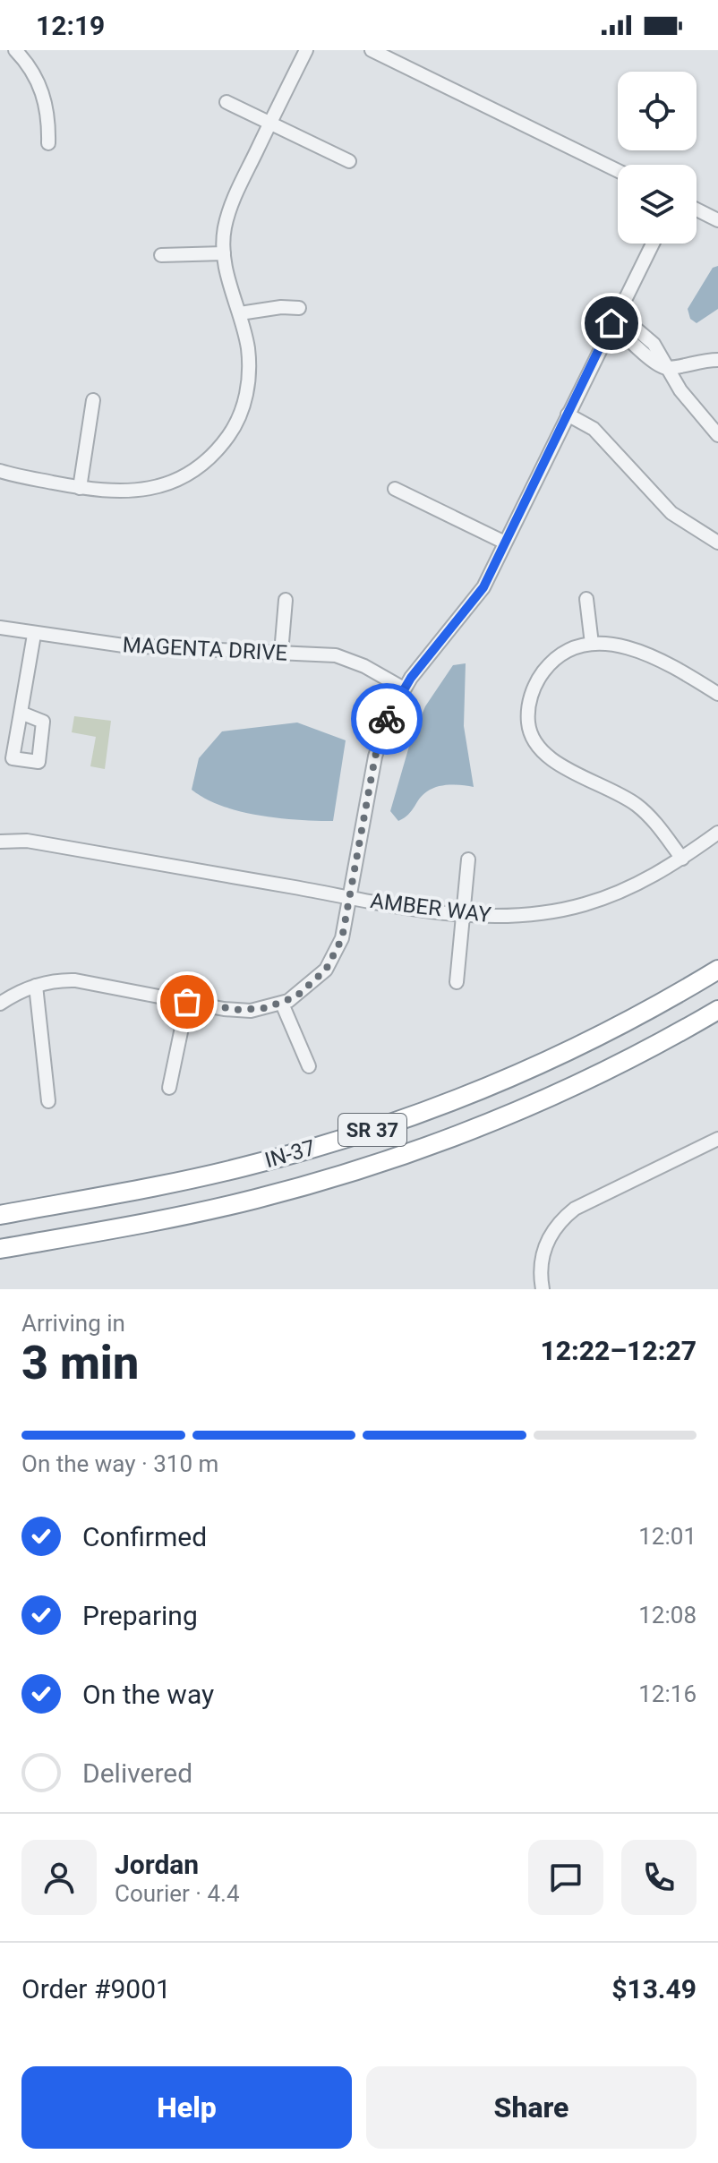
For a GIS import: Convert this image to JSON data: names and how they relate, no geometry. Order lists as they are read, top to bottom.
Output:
{
  "streets": {
    "highway": ["SR 37", "IN-37"],
    "street": ["MAGENTA DRIVE", "AMBER WAY"]
  },
  "page": {
    "status": "12:19",
    "heading": ["3 min", "Arriving in", "12:22–12:27"],
    "panel": [
      "Jordan",
      "Courier · 4.4",
      "Order #9001",
      "$13.49"
    ],
    "bar": "On the way · 310 m",
    "list": [
      ["Confirmed", "12:01"],
      ["Preparing", "12:08"],
      ["On the way", "12:16"],
      "Delivered"
    ],
    "buttons": ["Help", "Share"]
  }
}
